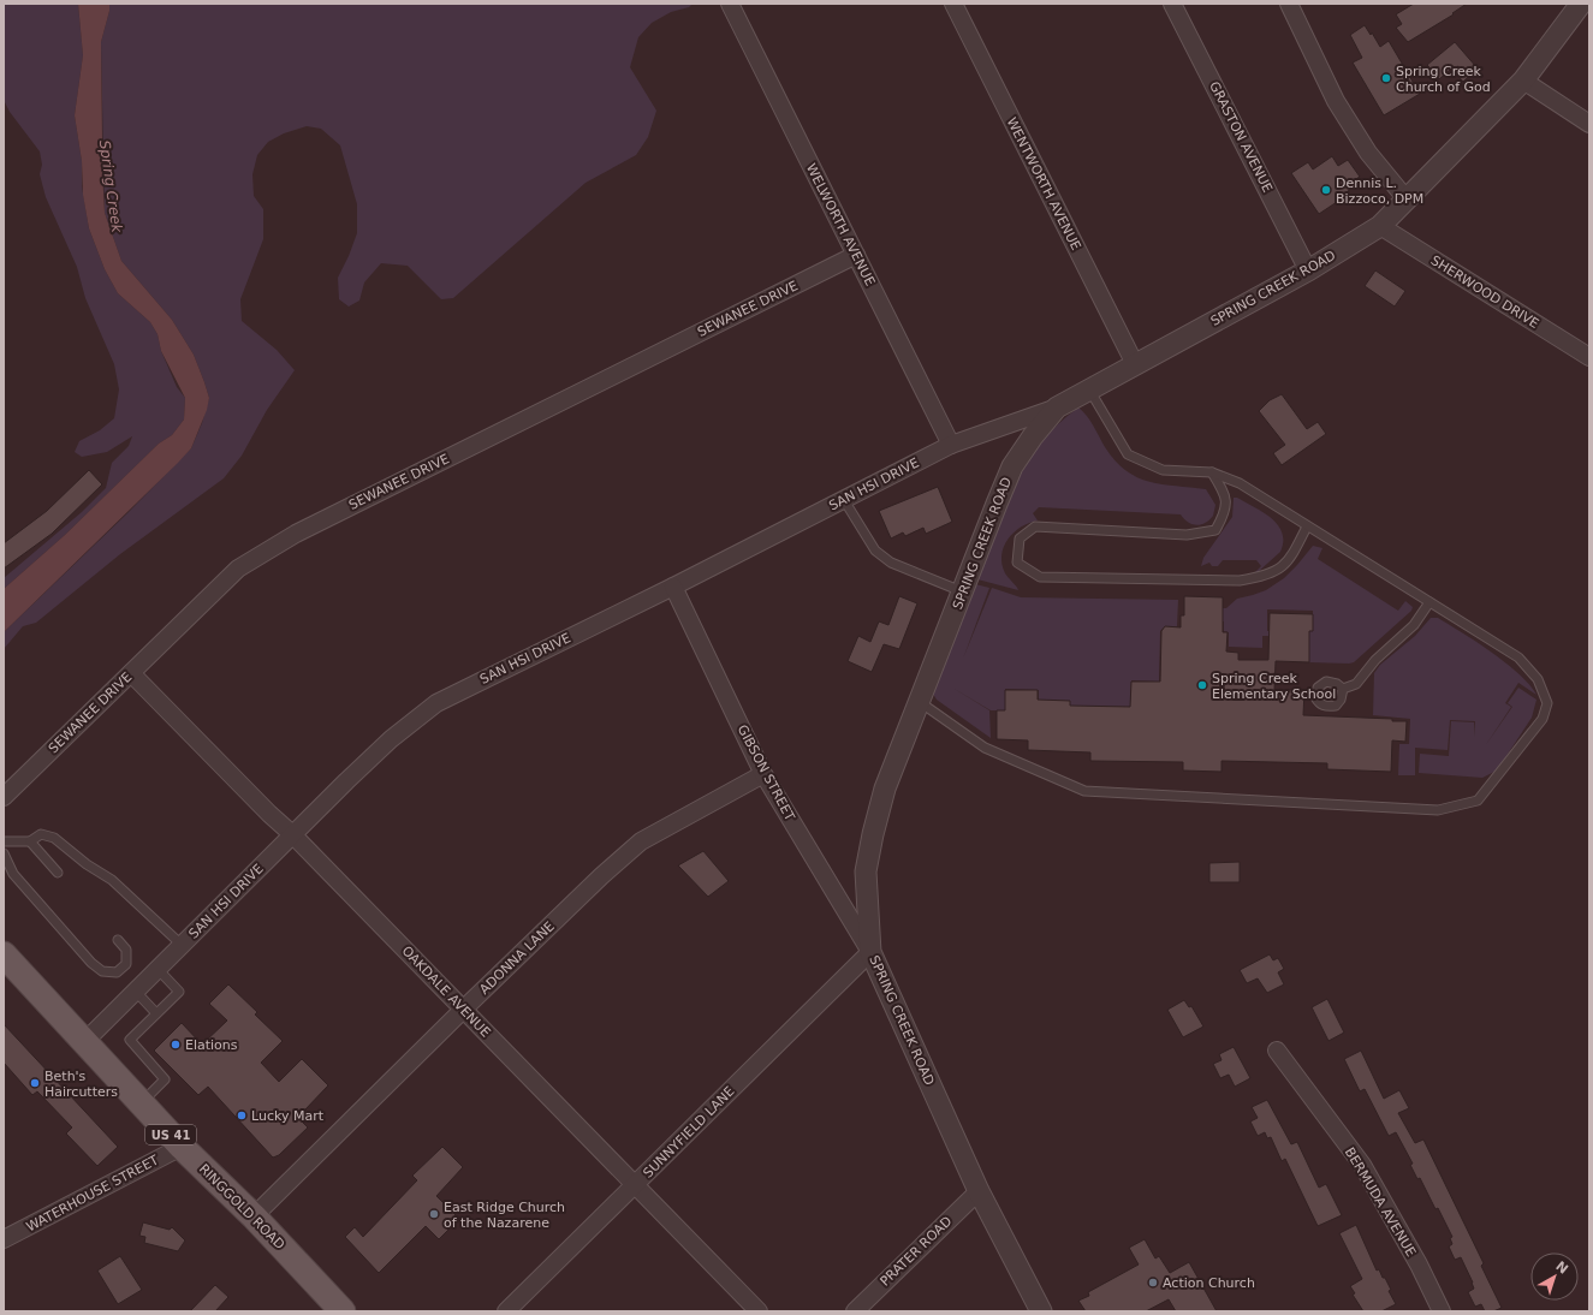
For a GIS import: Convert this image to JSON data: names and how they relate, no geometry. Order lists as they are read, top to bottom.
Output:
{
  "streets": {
    "main road": ["US 41", "RINGGOLD ROAD"],
    "street": [
      "GRASTON AVENUE",
      "WENTWORTH AVENUE",
      "WELWORTH AVENUE",
      "SPRING CREEK ROAD",
      "SHERWOOD DRIVE",
      "SEWANEE DRIVE",
      "SAN HSI DRIVE",
      "GIBSON STREET",
      "ADONNA LANE",
      "OAKDALE AVENUE",
      "SUNNYFIELD LANE",
      "WATERHOUSE STREET",
      "BERMUDA AVENUE",
      "PRATER ROAD"
    ]
  },
  "crossings": [
    ["GRASTON AVENUE", "SPRING CREEK ROAD"],
    ["WENTWORTH AVENUE", "SPRING CREEK ROAD"],
    ["WELWORTH AVENUE", "SEWANEE DRIVE"],
    ["WELWORTH AVENUE", "SAN HSI DRIVE"],
    ["SPRING CREEK ROAD", "SHERWOOD DRIVE"],
    ["SPRING CREEK ROAD", "SAN HSI DRIVE"],
    ["SPRING CREEK ROAD", "GIBSON STREET"],
    ["SPRING CREEK ROAD", "SUNNYFIELD LANE"],
    ["SPRING CREEK ROAD", "PRATER ROAD"],
    ["SEWANEE DRIVE", "OAKDALE AVENUE"],
    ["SAN HSI DRIVE", "GIBSON STREET"],
    ["SAN HSI DRIVE", "OAKDALE AVENUE"],
    ["SAN HSI DRIVE", "RINGGOLD ROAD"],
    ["GIBSON STREET", "ADONNA LANE"],
    ["GIBSON STREET", "SUNNYFIELD LANE"],
    ["ADONNA LANE", "OAKDALE AVENUE"],
    ["ADONNA LANE", "RINGGOLD ROAD"],
    ["OAKDALE AVENUE", "SUNNYFIELD LANE"],
    ["WATERHOUSE STREET", "RINGGOLD ROAD"]
  ],
  "water": ["Spring Creek"],
  "places": [
    "Spring Creek Church of God",
    "Dennis L. Bizzoco, DPM",
    "Spring Creek Elementary School",
    "Elations",
    "Beth's Haircutters",
    "Lucky Mart",
    "East Ridge Church of the Nazarene",
    "Action Church"
  ],
  "north": "top right"
}
